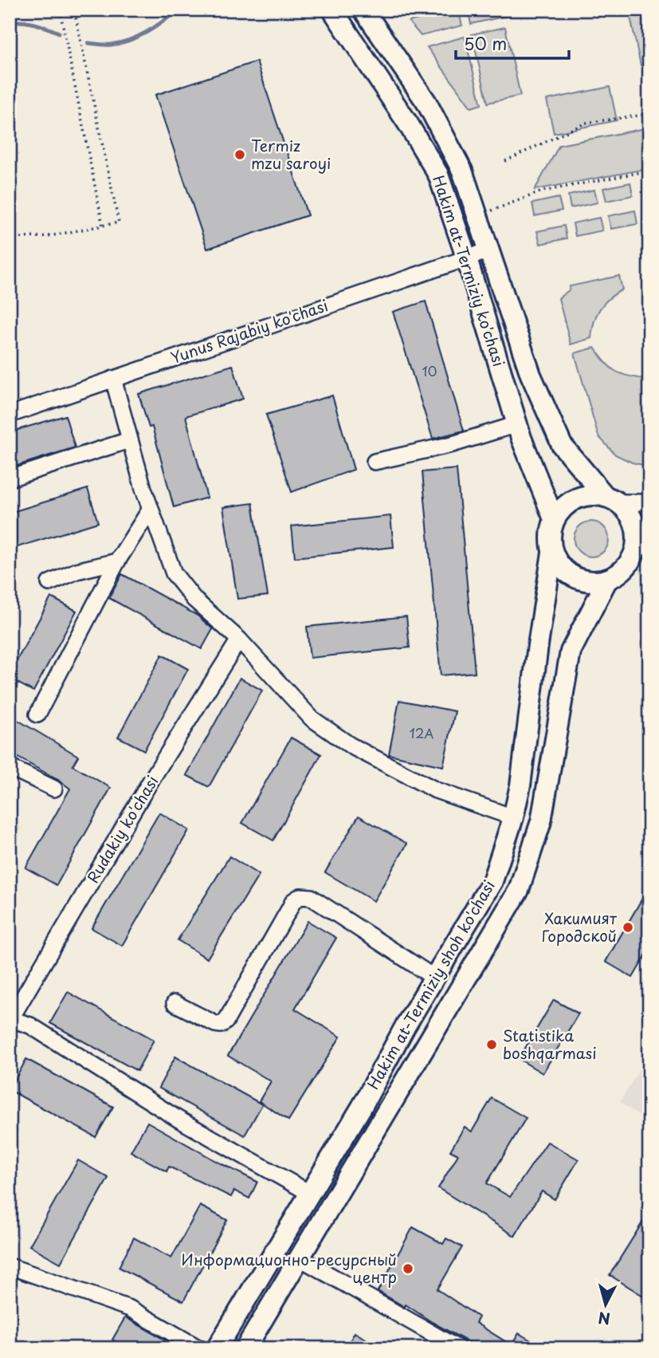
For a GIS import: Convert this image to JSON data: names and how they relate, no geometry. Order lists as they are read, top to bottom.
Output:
{
  "streets": {
    "main road": ["Hakim at-Termiziy ko'chasi", "Hakim at-Termiziy shoh ko'chasi"],
    "street": ["Yunus Rajabiy ko'chasi", "Rudakiy ko'chasi"]
  },
  "crossings": [
    ["Hakim at-Termiziy ko'chasi", "Yunus Rajabiy ko'chasi"],
    ["Hakim at-Termiziy ko'chasi", "Hakim at-Termiziy shoh ko'chasi"]
  ],
  "places": [
    "Termiz mzu saroyi",
    "Хакимият Городской",
    "Statistika boshqarmasi",
    "Информационно-ресурсный центр"
  ],
  "house_numbers": ["10", "12A"],
  "scale_bar": "50 m",
  "north": "bottom"
}
